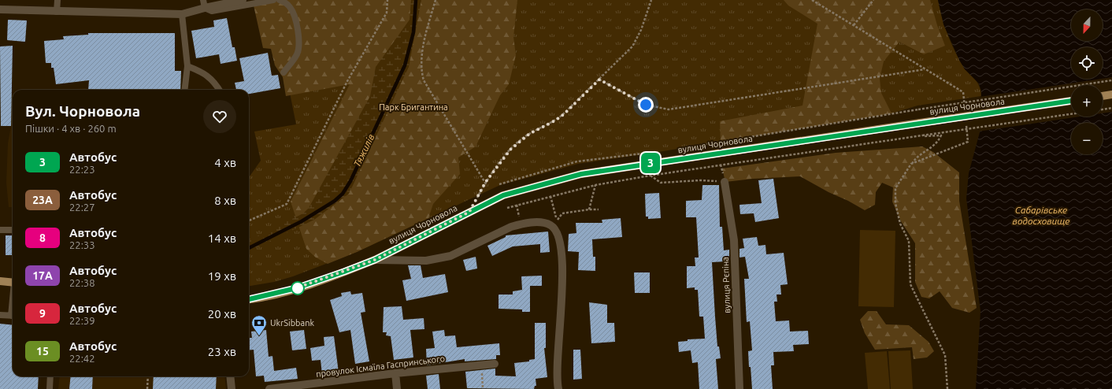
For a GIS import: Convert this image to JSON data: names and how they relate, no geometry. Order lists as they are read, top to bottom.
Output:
{
  "streets": {
    "main road": ["вулиця Чорновола"],
    "street": ["вулиця Рєпіна", "провулок Ісмаїла Гаспринського"]
  },
  "water": ["Тяжилів", "Сабарівське водосховище"],
  "parks": ["Парк Бригантина"],
  "places": {
    "bank": ["UkrSibbank"]
  },
  "lines": ["bus line 3"],
  "north": "bottom",
  "page": {
    "on_map": "3",
    "map_buttons": ["+", "−"],
    "heading": ["Вул. Чорновола", "Пішки · 4 хв · 260 m"],
    "list": [
      {
        "mark": "3",
        "name": "Автобус",
        "note": "22:23",
        "value": "4 хв"
      },
      {
        "mark": "23А",
        "name": "Автобус",
        "note": "22:27",
        "value": "8 хв"
      },
      {
        "mark": "8",
        "name": "Автобус",
        "note": "22:33",
        "value": "14 хв"
      },
      {
        "mark": "17А",
        "name": "Автобус",
        "note": "22:38",
        "value": "19 хв"
      },
      {
        "mark": "9",
        "name": "Автобус",
        "note": "22:39",
        "value": "20 хв"
      },
      {
        "mark": "15",
        "name": "Автобус",
        "note": "22:42",
        "value": "23 хв"
      }
    ]
  }
}
